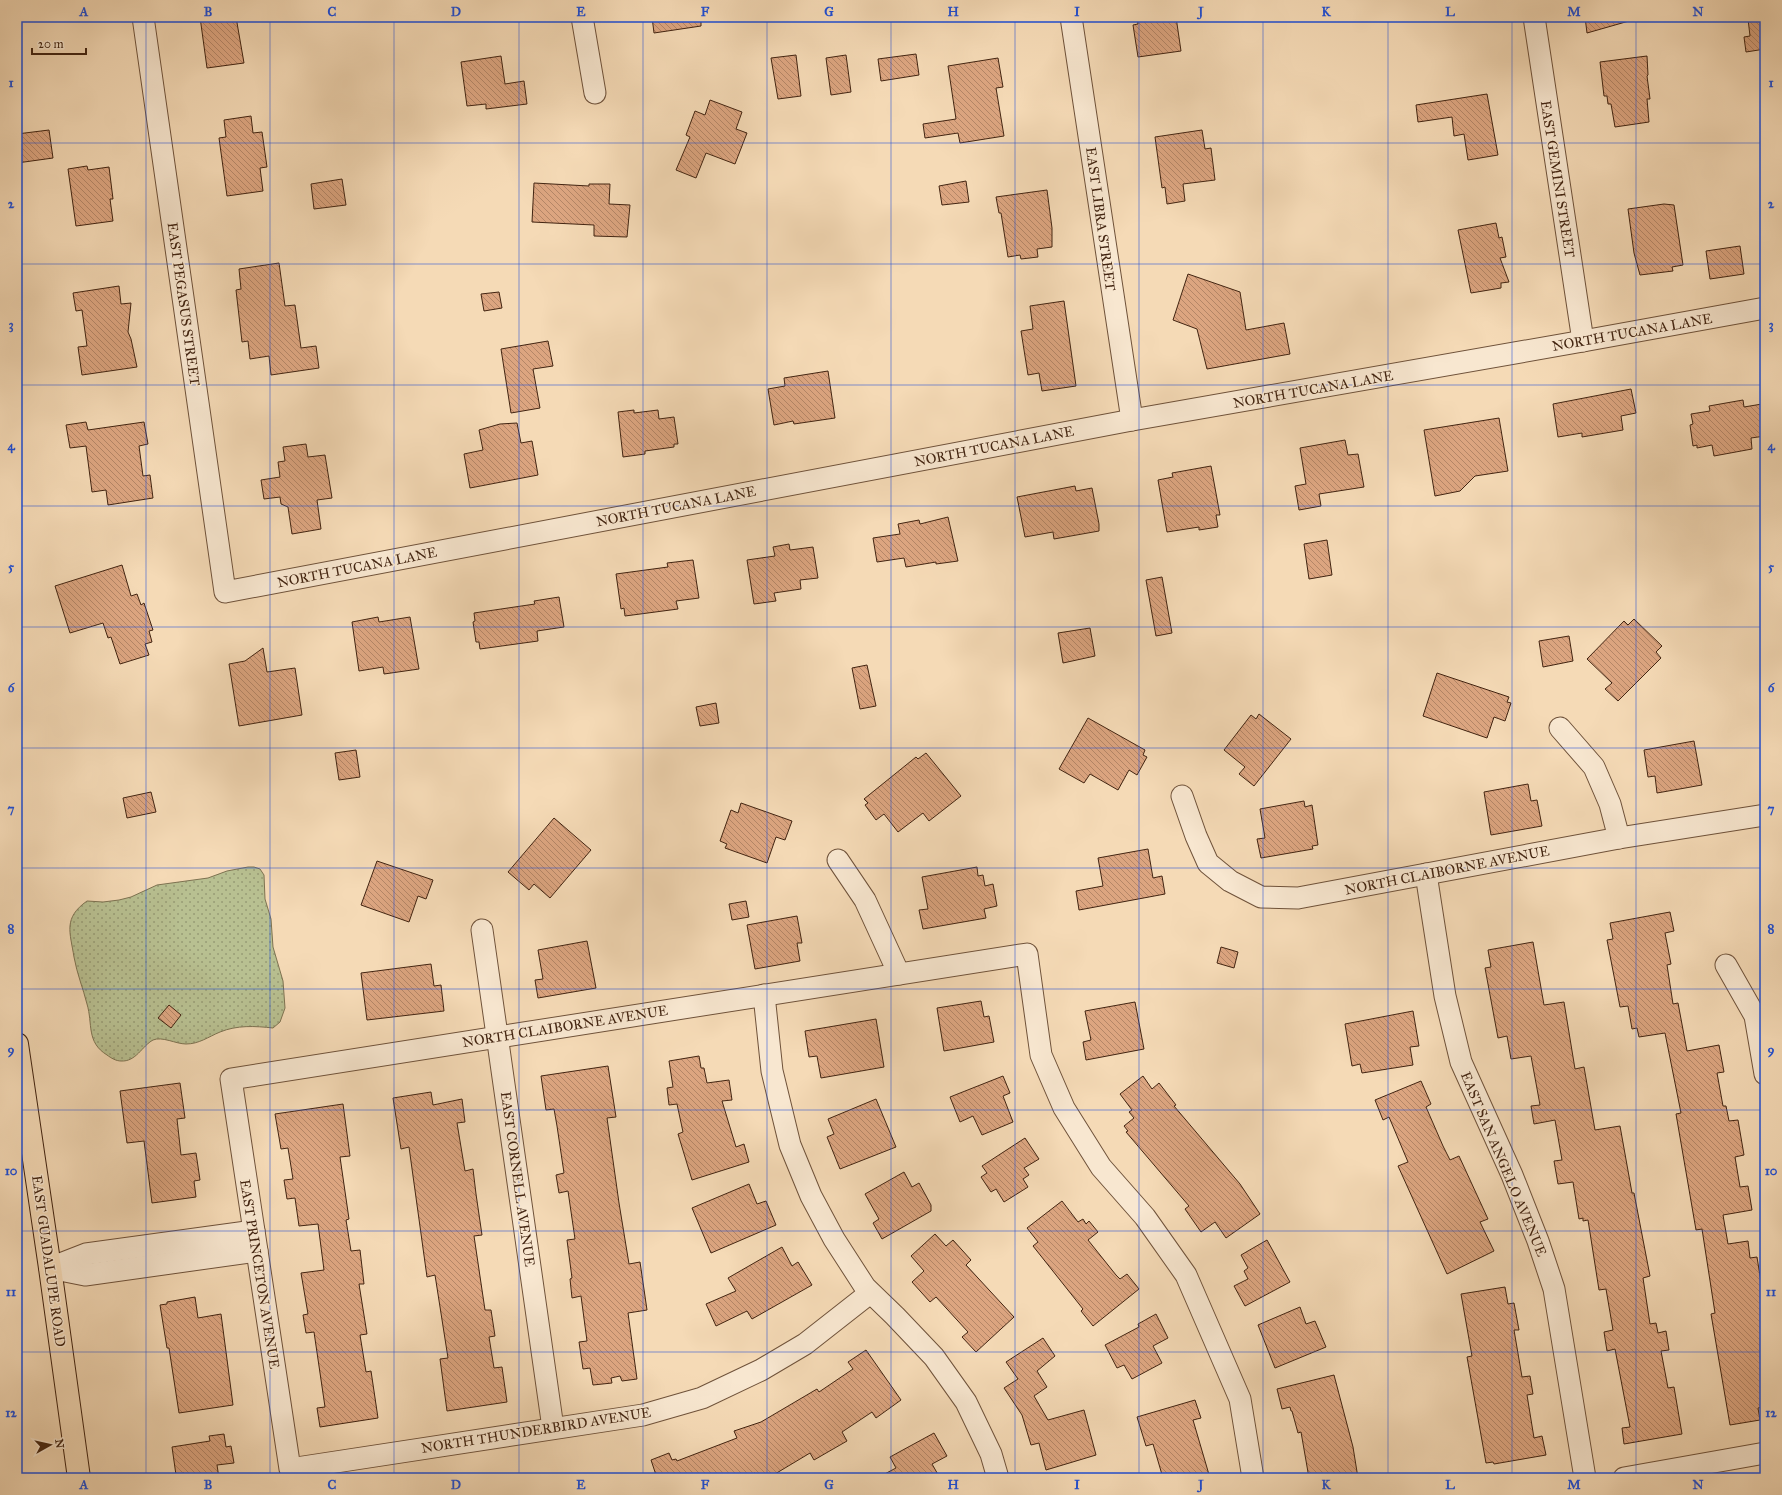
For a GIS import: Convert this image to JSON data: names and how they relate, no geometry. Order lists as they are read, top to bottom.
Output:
{
  "streets": {
    "main road": ["EAST GUADALUPE ROAD"],
    "street": [
      "EAST GEMINI STREET",
      "EAST LIBRA STREET",
      "EAST PEGASUS STREET",
      "NORTH TUCANA LANE",
      "NORTH CLAIBORNE AVENUE",
      "EAST SAN ANGELO AVENUE",
      "EAST CORNELL AVENUE",
      "EAST PRINCETON AVENUE",
      "NORTH THUNDERBIRD AVENUE"
    ]
  },
  "crossings": [
    ["EAST GEMINI STREET", "NORTH TUCANA LANE"],
    ["EAST LIBRA STREET", "NORTH TUCANA LANE"],
    ["EAST PEGASUS STREET", "NORTH TUCANA LANE"],
    ["NORTH CLAIBORNE AVENUE", "EAST SAN ANGELO AVENUE"],
    ["NORTH CLAIBORNE AVENUE", "EAST CORNELL AVENUE"],
    ["NORTH CLAIBORNE AVENUE", "EAST PRINCETON AVENUE"],
    ["EAST CORNELL AVENUE", "NORTH THUNDERBIRD AVENUE"],
    ["EAST PRINCETON AVENUE", "NORTH THUNDERBIRD AVENUE"]
  ],
  "scale_bar": "20 m",
  "north": "right",
  "grid": {
    "columns": [
      "A",
      "B",
      "C",
      "D",
      "E",
      "F",
      "G",
      "H",
      "I",
      "J",
      "K",
      "L",
      "M",
      "N"
    ],
    "rows": [
      "1",
      "2",
      "3",
      "4",
      "5",
      "6",
      "7",
      "8",
      "9",
      "10",
      "11",
      "12"
    ]
  }
}
